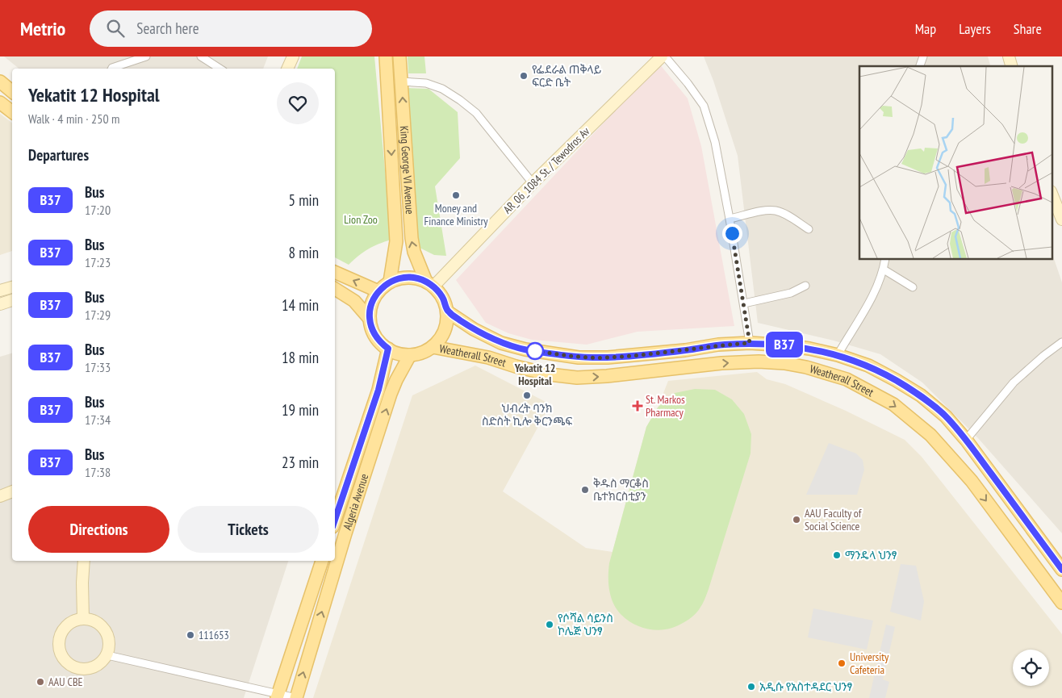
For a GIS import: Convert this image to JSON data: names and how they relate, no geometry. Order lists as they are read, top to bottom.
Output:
{
  "streets": {
    "main road": [
      "King George VI Avenue",
      "AR_06_1084 St. / Tewodros Av",
      "Weatherall Street",
      "Algeria Avenue"
    ]
  },
  "crossings": [
    ["King George VI Avenue", "AR_06_1084 St. / Tewodros Av"],
    ["King George VI Avenue", "Weatherall Street"],
    ["King George VI Avenue", "Algeria Avenue"],
    ["AR_06_1084 St. / Tewodros Av", "Weatherall Street"],
    ["AR_06_1084 St. / Tewodros Av", "Algeria Avenue"],
    ["Weatherall Street", "Algeria Avenue"]
  ],
  "parks": ["Lion Zoo"],
  "places": {
    "other": [
      "የፌደራል ጠቅላይ ፍርድ ቤት",
      "Money and Finance Ministry",
      "Yekatit 12 Hospital",
      "ህብረት ባንክ ስድስት ኪሎ ቅርንጫፍ",
      "ቅዱስ ማርቆስ ቤተክርስቲያን",
      "AAU Faculty of Social Science",
      "ማንዴላ ህንፃ",
      "የሶሻል ሳይንስ ኮሌጅ ህንፃ",
      "111653",
      "University Cafeteria",
      "AAU CBE",
      "አዲሱ የአስተዳደር ህንፃ"
    ],
    "health": ["St. Markos Pharmacy"]
  },
  "lines": ["bus line B37"],
  "page": {
    "header": "Metrio",
    "search": "Search here",
    "nav": ["Map", "Layers", "Share"],
    "on_map": "B37",
    "heading": [
      ["Yekatit 12 Hospital", "Walk · 4 min · 250 m"],
      "Departures"
    ],
    "list": [
      {
        "mark": "B37",
        "name": "Bus",
        "note": "17:20",
        "value": "5 min"
      },
      {
        "mark": "B37",
        "name": "Bus",
        "note": "17:23",
        "value": "8 min"
      },
      {
        "mark": "B37",
        "name": "Bus",
        "note": "17:29",
        "value": "14 min"
      },
      {
        "mark": "B37",
        "name": "Bus",
        "note": "17:33",
        "value": "18 min"
      },
      {
        "mark": "B37",
        "name": "Bus",
        "note": "17:34",
        "value": "19 min"
      },
      {
        "mark": "B37",
        "name": "Bus",
        "note": "17:38",
        "value": "23 min"
      }
    ],
    "buttons": ["Directions", "Tickets"]
  }
}
